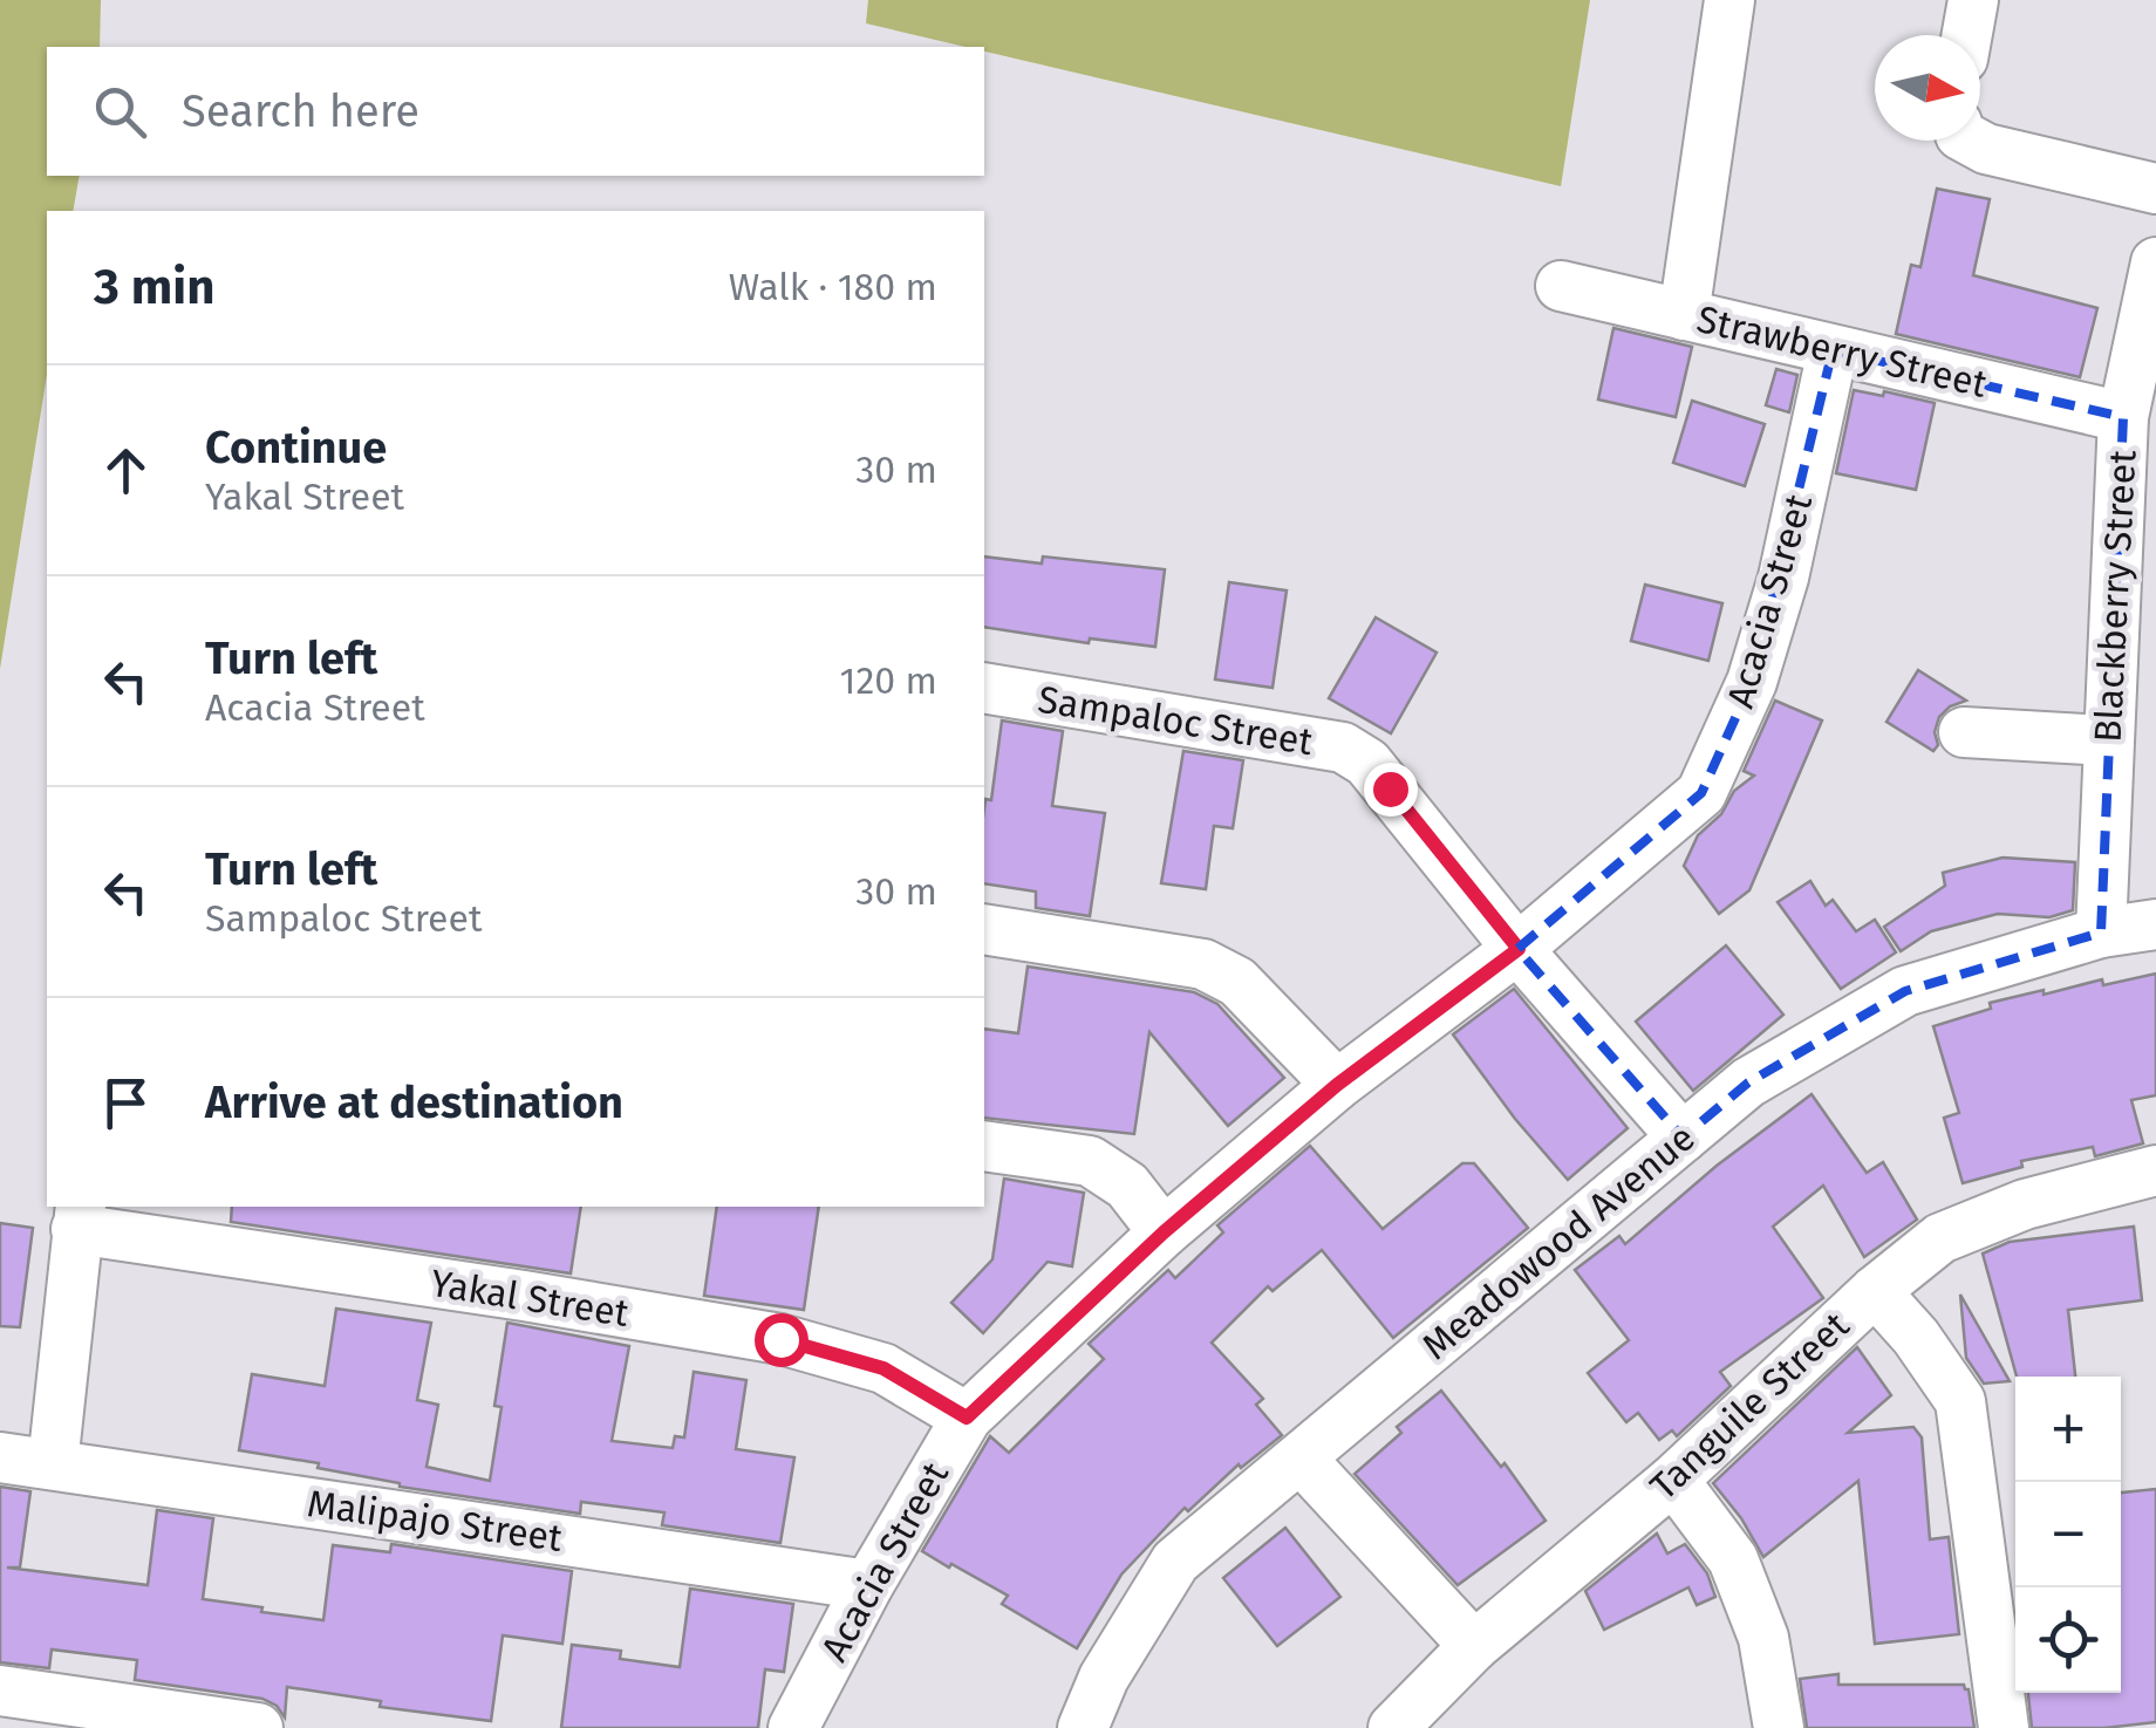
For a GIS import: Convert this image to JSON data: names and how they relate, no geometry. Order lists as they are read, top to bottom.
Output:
{
  "streets": {
    "street": [
      "Strawberry Street",
      "Blackberry Street",
      "Acacia Street",
      "Sampaloc Street",
      "Meadowood Avenue",
      "Yakal Street",
      "Tanguile Street",
      "Malipajo Street"
    ]
  },
  "crossings": [
    ["Strawberry Street", "Blackberry Street"],
    ["Strawberry Street", "Acacia Street"],
    ["Blackberry Street", "Meadowood Avenue"],
    ["Acacia Street", "Sampaloc Street"],
    ["Acacia Street", "Yakal Street"],
    ["Acacia Street", "Malipajo Street"],
    ["Sampaloc Street", "Meadowood Avenue"]
  ],
  "north": "right",
  "page": {
    "search": "Search here",
    "heading": ["3 min", "Walk · 180 m"],
    "list": [
      ["Continue", "Yakal Street", "30 m"],
      ["Turn left", "Acacia Street", "120 m"],
      ["Turn left", "Sampaloc Street", "30 m"],
      "Arrive at destination"
    ],
    "map_buttons": ["+", "−"]
  }
}
